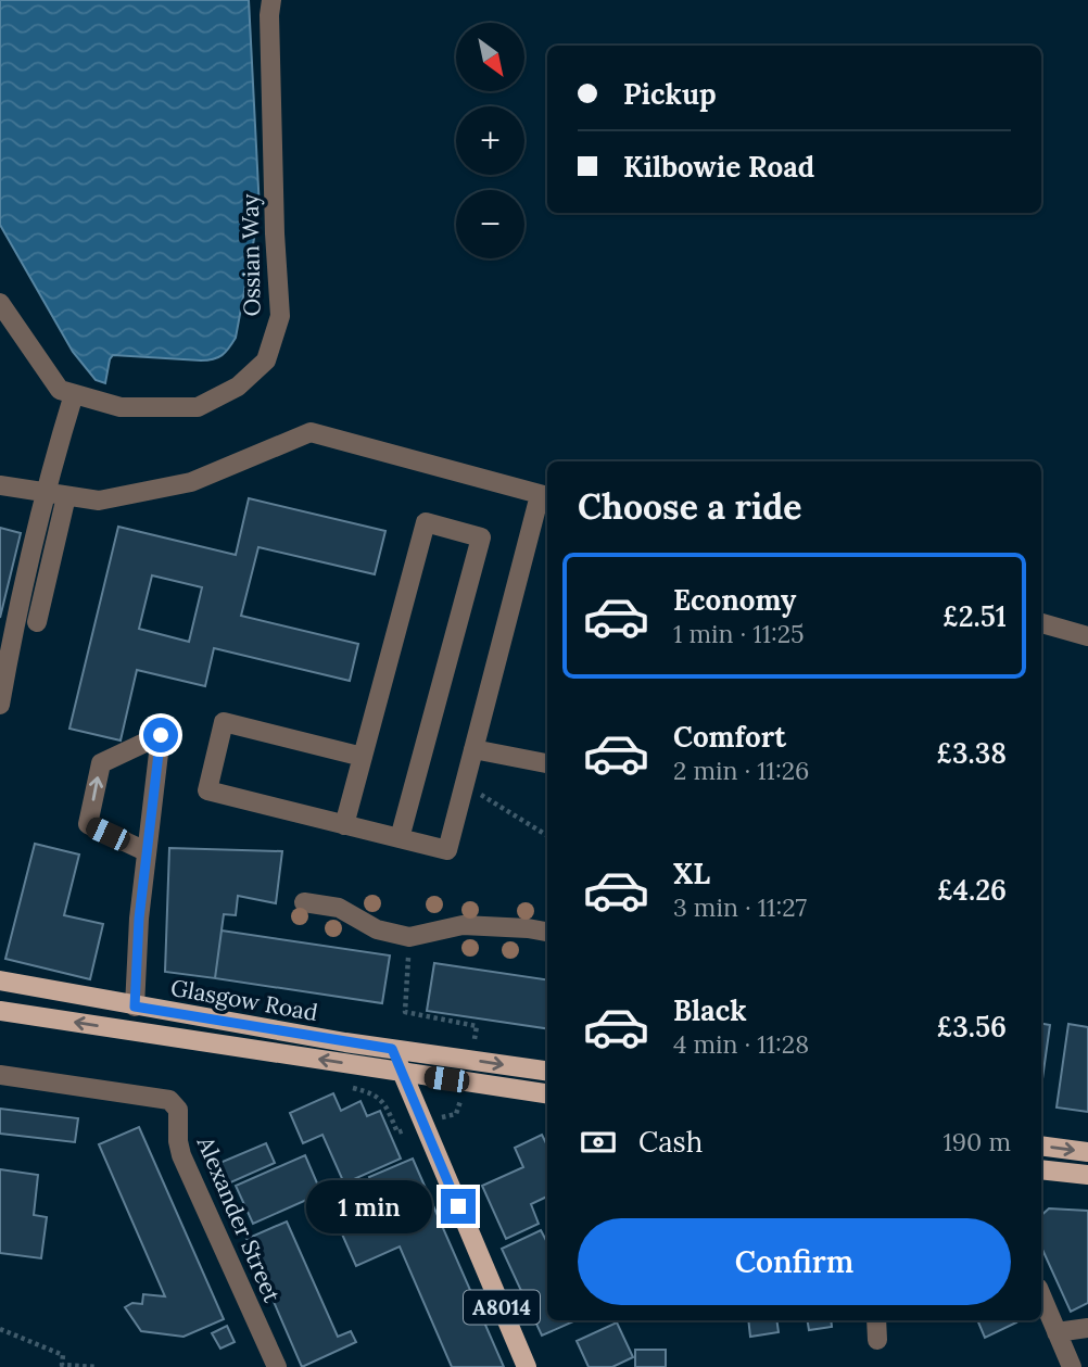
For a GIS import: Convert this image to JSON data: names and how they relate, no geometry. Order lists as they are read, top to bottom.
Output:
{
  "streets": {
    "main road": ["Glasgow Road", "A8014"],
    "street": ["Ossian Way", "Alexander Street"]
  },
  "crossings": [
    ["Glasgow Road", "A8014"]
  ],
  "north": "bottom right",
  "page": {
    "map_buttons": ["+", "−"],
    "banner": ["Pickup", "Kilbowie Road"],
    "heading": "Choose a ride",
    "list": [
      {
        "name": "Economy",
        "note": "1 min · 11:25",
        "value": "£2.51"
      },
      {
        "name": "Comfort",
        "note": "2 min · 11:26",
        "value": "£3.38"
      },
      {
        "name": "XL",
        "note": "3 min · 11:27",
        "value": "£4.26"
      },
      {
        "name": "Black",
        "note": "4 min · 11:28",
        "value": "£3.56"
      }
    ],
    "pay": ["Cash", "190 m"],
    "bubble": "1 min",
    "buttons": "Confirm"
  }
}
